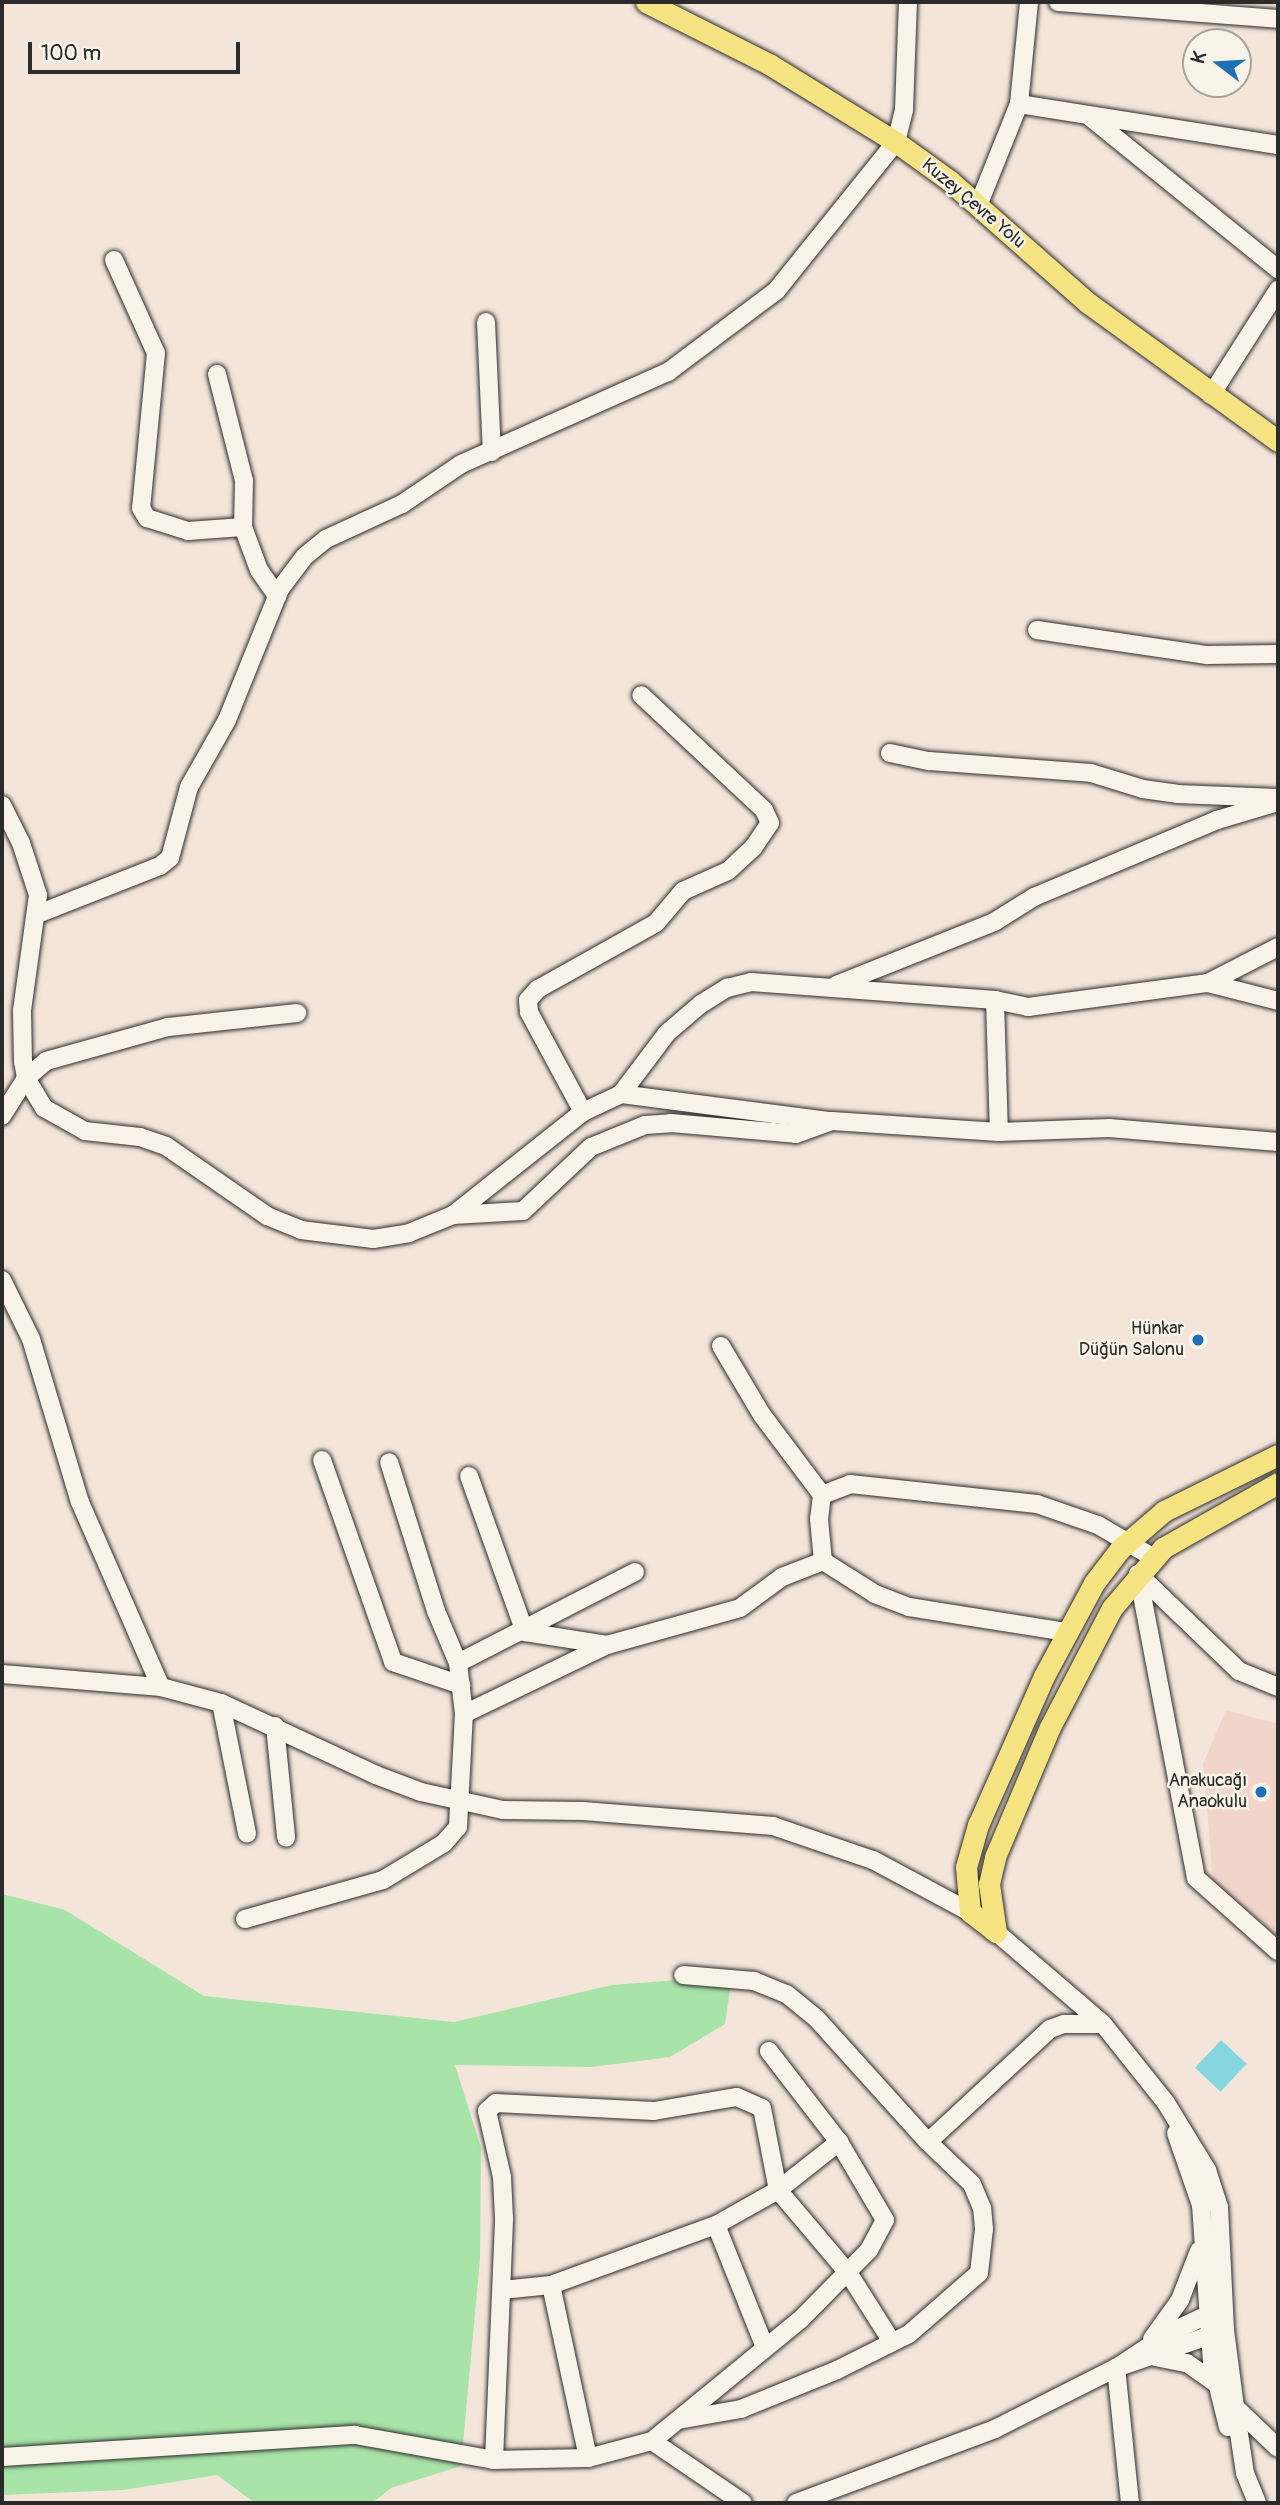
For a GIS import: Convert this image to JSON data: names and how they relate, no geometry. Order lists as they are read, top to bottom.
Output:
{
  "streets": {
    "main road": ["Kuzey Çevre Yolu"]
  },
  "places": ["Hünkar Düğün Salonu", "Anakucağı Anaokulu"],
  "scale_bar": "100 m",
  "north": "left"
}
